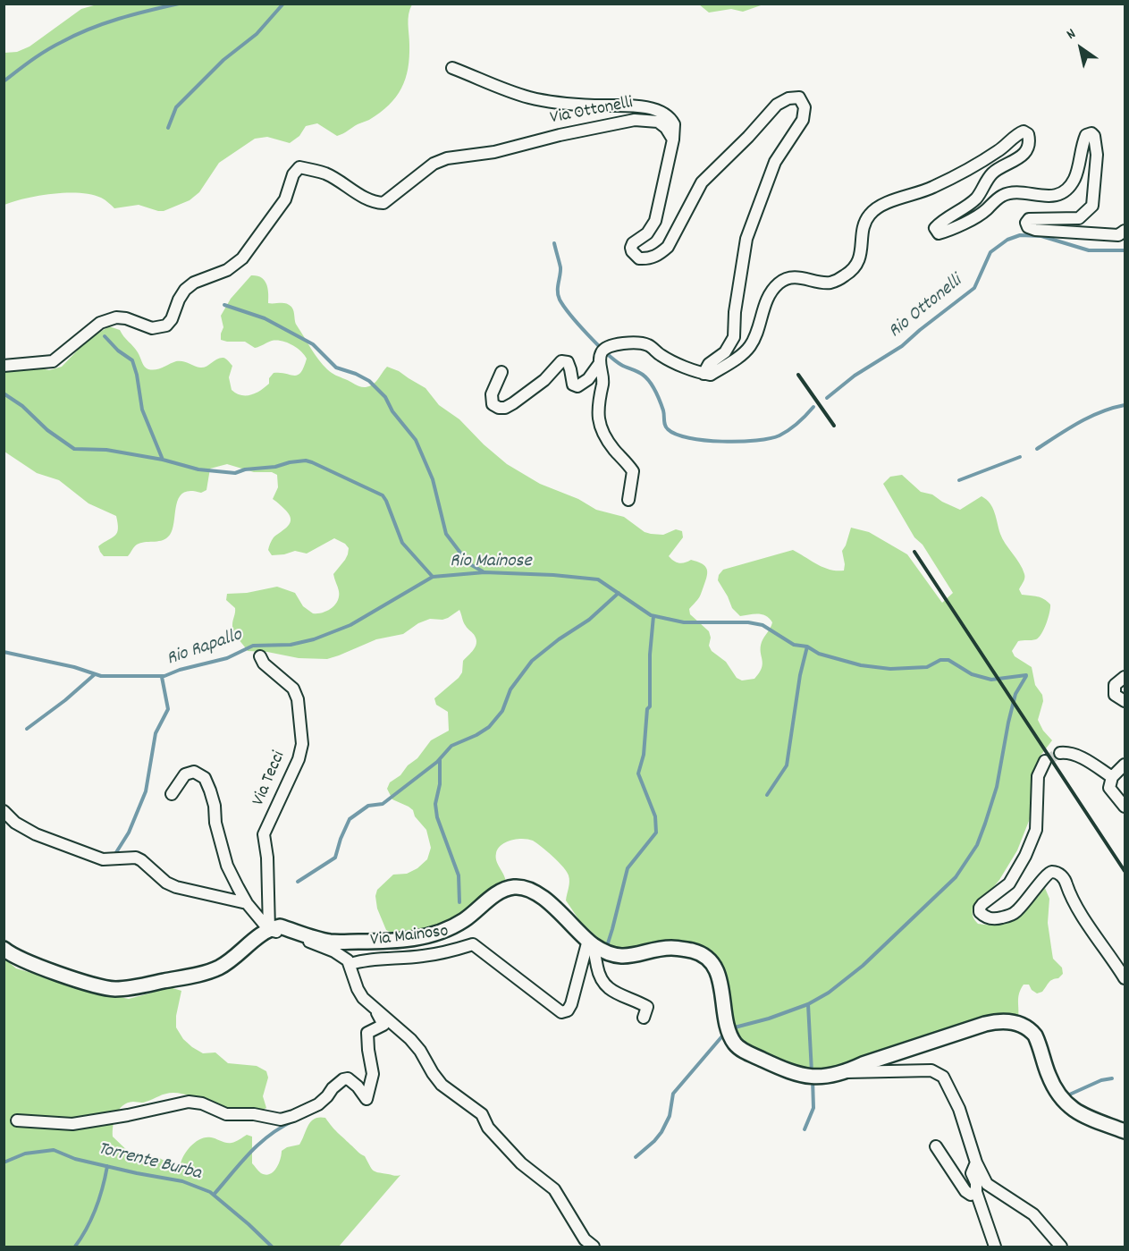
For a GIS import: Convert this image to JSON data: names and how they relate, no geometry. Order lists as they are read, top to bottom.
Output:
{
  "streets": {
    "street": ["Via Ottonelli", "Via Tecci", "Via Mainoso"]
  },
  "water": [
    "Rio Ottonelli",
    "Rio Mainose",
    "Rio Rapallo",
    "Torrente Burba"
  ],
  "north": "top left"
}
